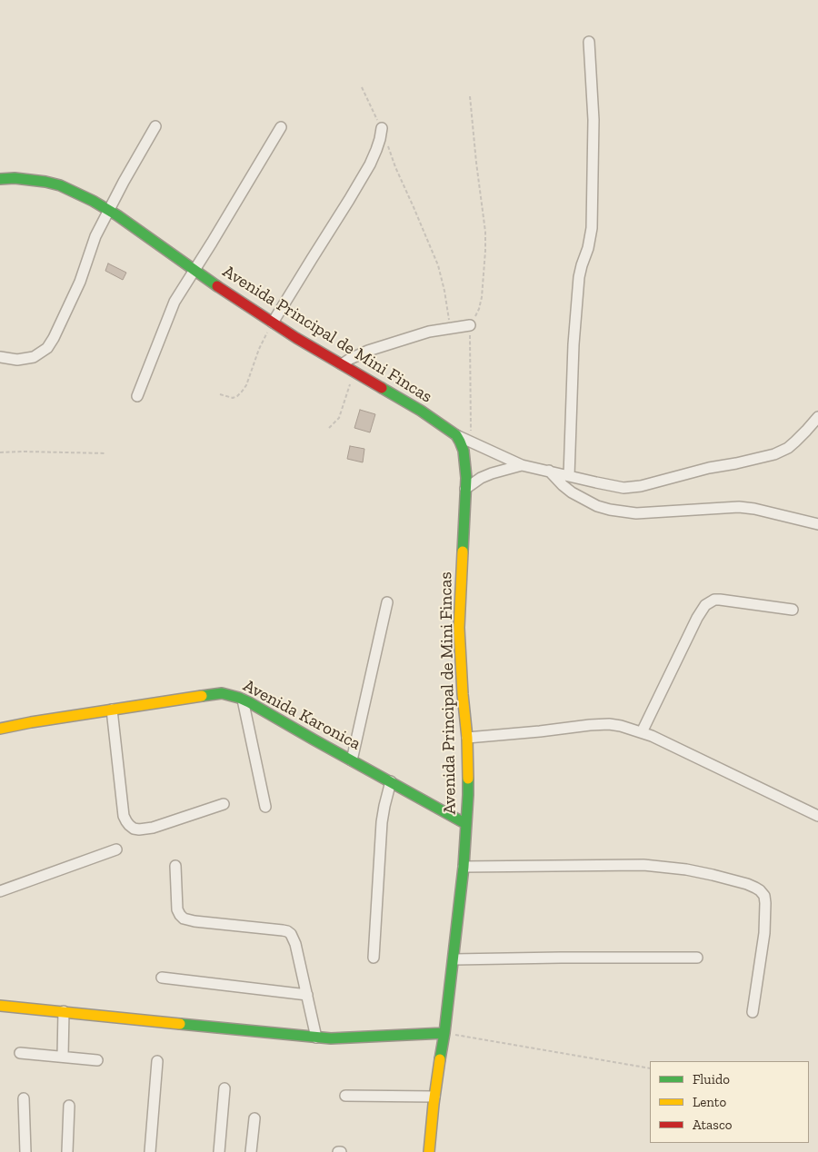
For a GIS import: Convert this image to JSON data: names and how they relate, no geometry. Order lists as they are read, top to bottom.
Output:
{
  "streets": {
    "street": ["Avenida Principal de Mini Fincas", "Avenida Karonica"]
  },
  "crossings": [
    ["Avenida Principal de Mini Fincas", "Avenida Karonica"]
  ],
  "legend": ["Fluido", "Lento", "Atasco"]
}
